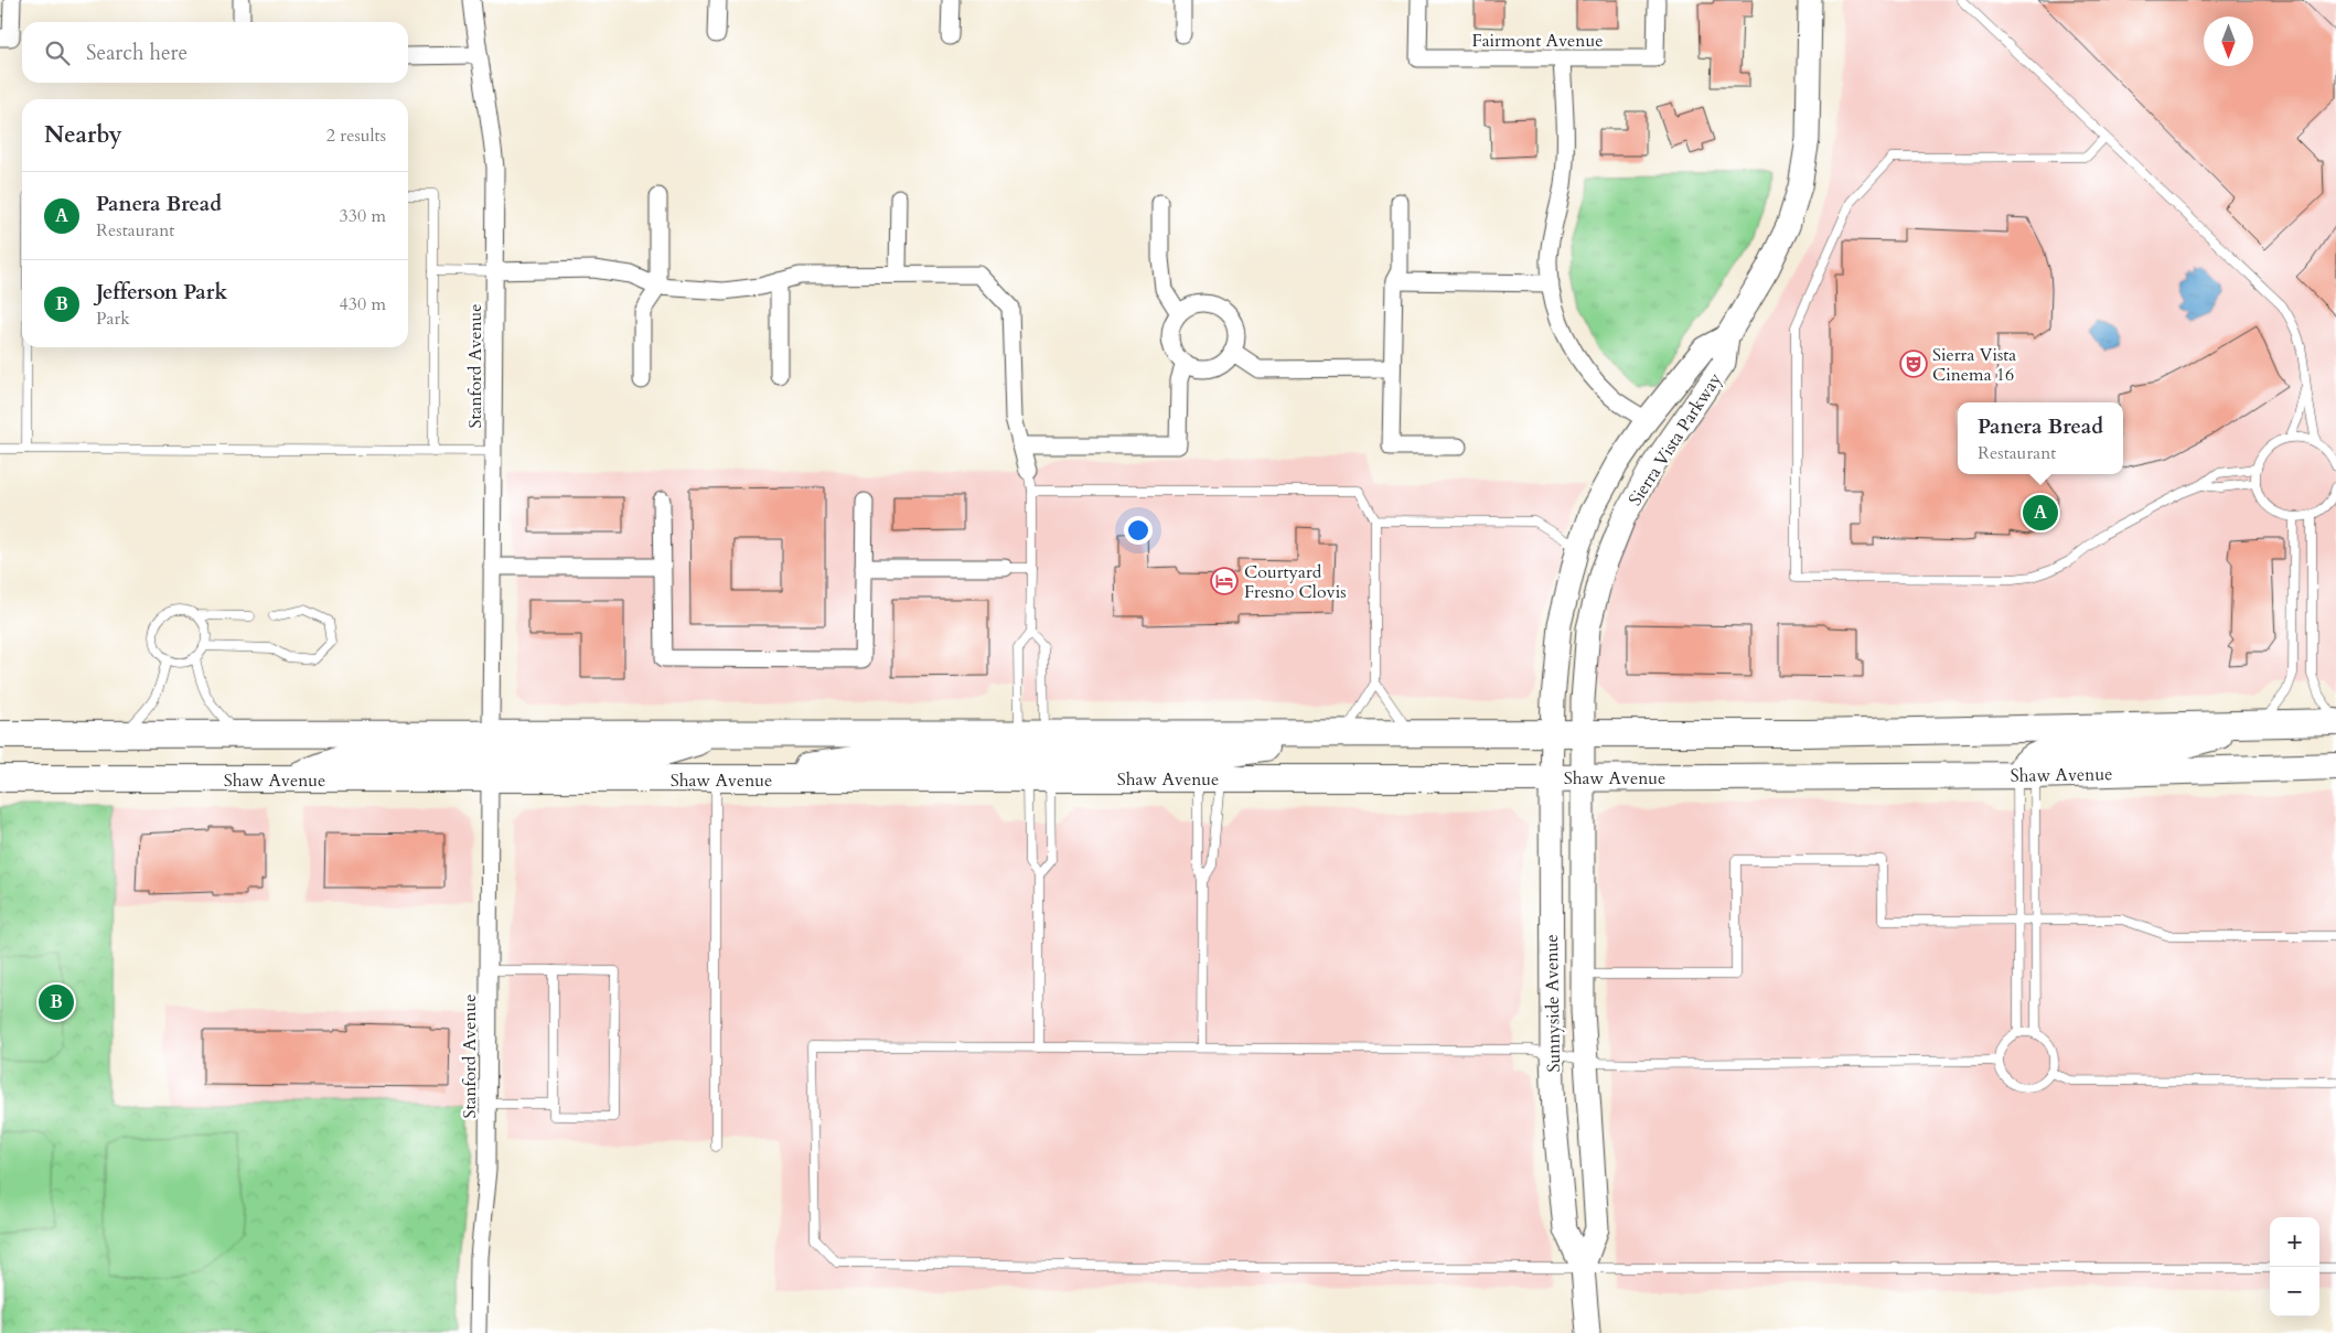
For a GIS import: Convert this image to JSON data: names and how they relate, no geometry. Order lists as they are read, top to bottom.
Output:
{
  "streets": {
    "main road": ["Sierra Vista Parkway", "Shaw Avenue", "Sunnyside Avenue"],
    "street": ["Fairmont Avenue", "Stanford Avenue"]
  },
  "crossings": [
    ["Stanford Avenue", "Shaw Avenue"],
    ["Sierra Vista Parkway", "Sunnyside Avenue"],
    ["Shaw Avenue", "Sunnyside Avenue"]
  ],
  "places": {
    "theatre": ["Sierra Vista Cinema 16"],
    "hotel": ["Courtyard Fresno Clovis"]
  },
  "north": "bottom",
  "page": {
    "search": "Search here",
    "heading": ["Nearby", "2 results"],
    "list": [
      {
        "mark": "A",
        "name": "Panera Bread",
        "note": "Restaurant",
        "value": "330 m"
      },
      {
        "mark": "B",
        "name": "Jefferson Park",
        "note": "Park",
        "value": "430 m"
      }
    ],
    "popup": ["Panera Bread", "Restaurant"],
    "pins": ["A", "B"],
    "map_buttons": ["+", "−"]
  }
}
